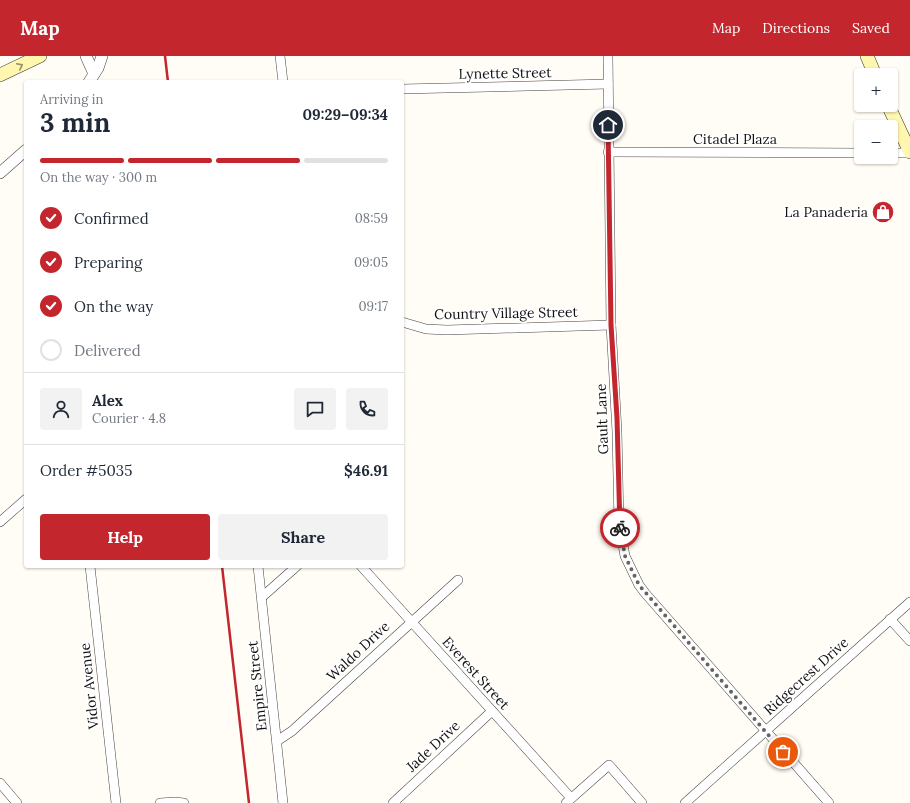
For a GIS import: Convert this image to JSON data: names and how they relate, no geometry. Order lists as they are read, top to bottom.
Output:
{
  "streets": {
    "street": [
      "Lynette Street",
      "Citadel Plaza",
      "Country Village Street",
      "Gault Lane",
      "Waldo Drive",
      "Everest Street",
      "Ridgecrest Drive",
      "Vidor Avenue",
      "Empire Street",
      "Jade Drive"
    ]
  },
  "crossings": [
    ["Lynette Street", "Gault Lane"],
    ["Citadel Plaza", "Gault Lane"],
    ["Country Village Street", "Gault Lane"],
    ["Gault Lane", "Ridgecrest Drive"],
    ["Waldo Drive", "Everest Street"],
    ["Waldo Drive", "Empire Street"],
    ["Everest Street", "Jade Drive"]
  ],
  "places": {
    "shop": ["La Panaderia"]
  },
  "page": {
    "header": "Map",
    "nav": ["Map", "Directions", "Saved"],
    "map_buttons": ["+", "−"],
    "heading": ["3 min", "Arriving in", "09:29–09:34"],
    "panel": [
      "Alex",
      "Courier · 4.8",
      "Order #5035",
      "$46.91"
    ],
    "bar": "On the way · 300 m",
    "list": [
      ["Confirmed", "08:59"],
      ["Preparing", "09:05"],
      ["On the way", "09:17"],
      "Delivered"
    ],
    "buttons": ["Help", "Share"]
  }
}
